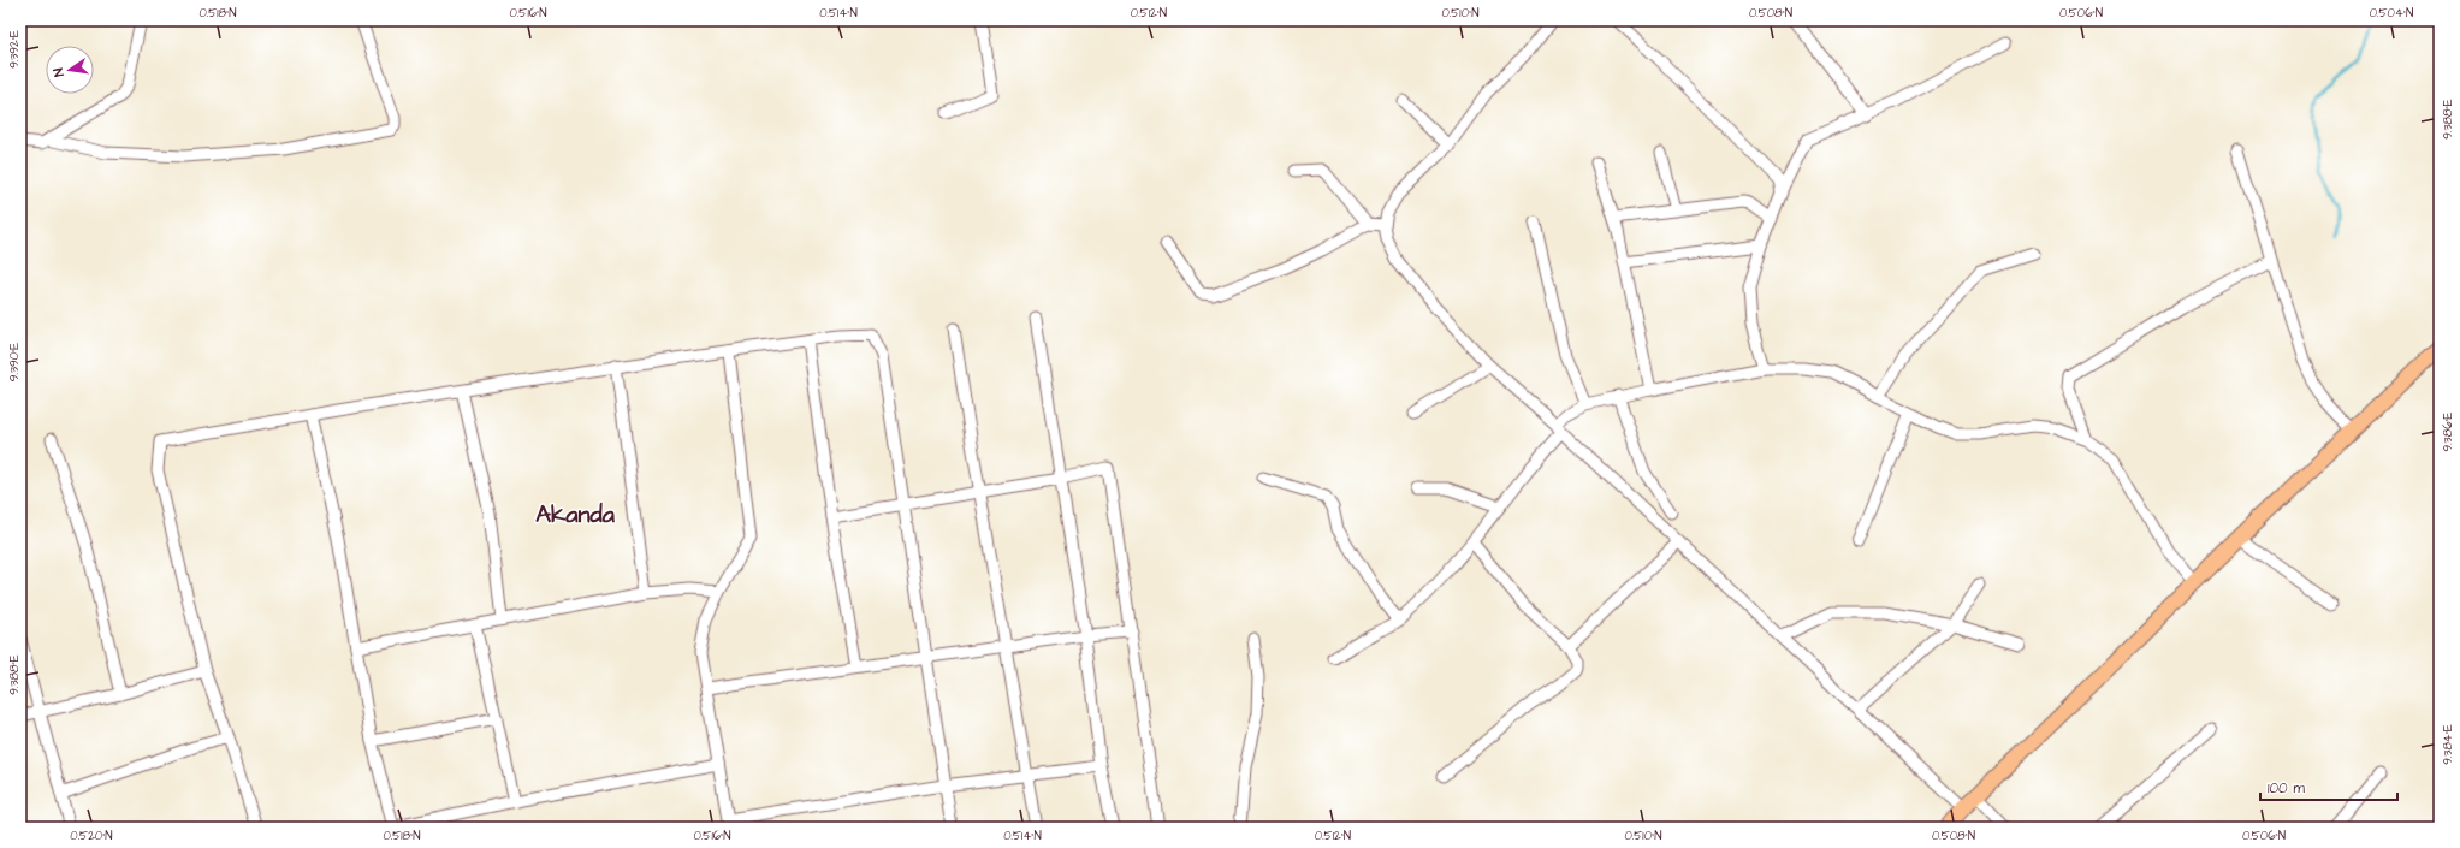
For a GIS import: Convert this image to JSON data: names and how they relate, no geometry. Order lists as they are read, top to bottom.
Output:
{
  "districts": ["Akanda"],
  "scale_bar": "100 m",
  "north": "left",
  "coordinates": [
    "0.518°N",
    "0.516°N",
    "0.514°N",
    "0.512°N",
    "0.510°N",
    "0.508°N",
    "0.506°N",
    "0.504°N",
    "9.392°E",
    "9.388°E",
    "9.390°E",
    "9.386°E",
    "9.384°E",
    "0.520°N"
  ]
}
